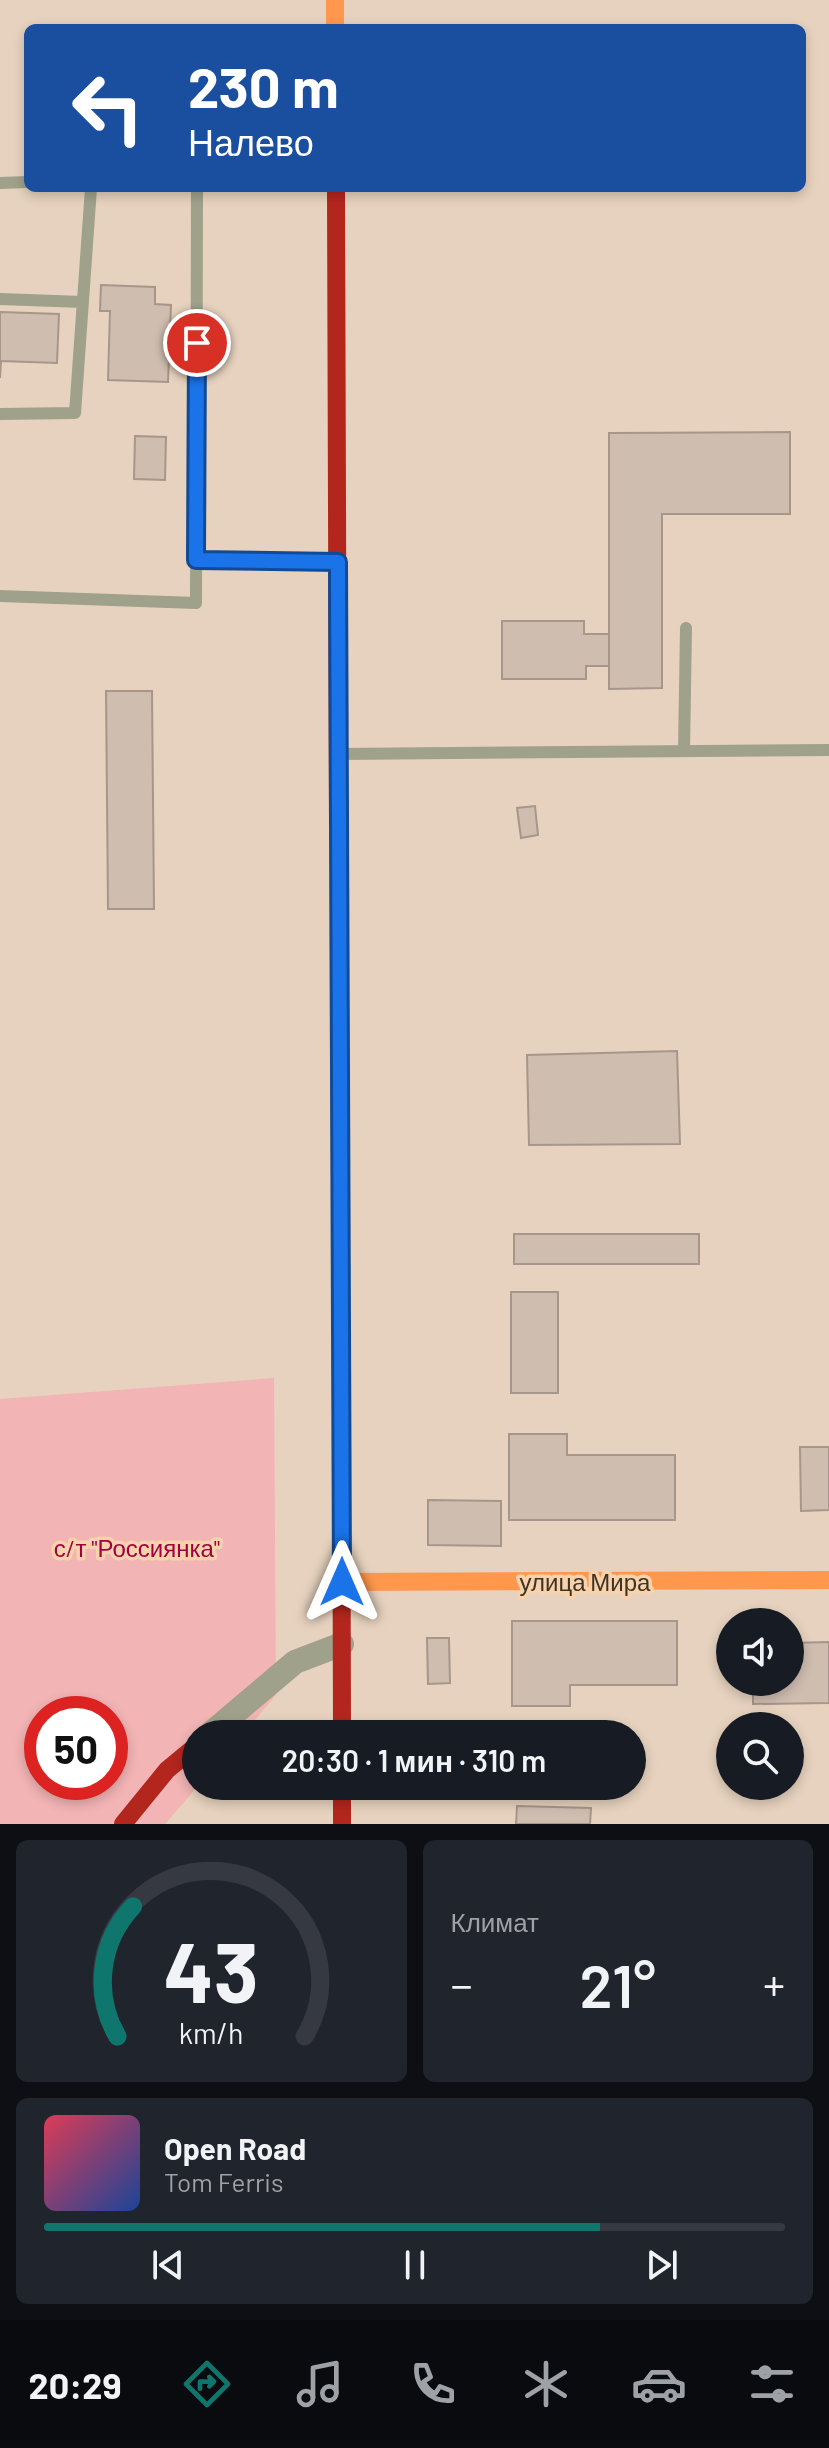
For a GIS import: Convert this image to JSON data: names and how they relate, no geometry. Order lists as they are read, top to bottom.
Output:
{
  "streets": {
    "main road": ["улица Мира"]
  },
  "parks": ["с/т \"Россиянка\""],
  "page": {
    "turn": ["230 m", "Налево"],
    "limit": "50",
    "trip": "20:30 · 1 мин · 310 m",
    "tile": "Климат",
    "heat": ["−", "21°", "+"],
    "song": ["Open Road", "Tom Ferris"],
    "tabs": "20:29",
    "gauge": ["43", "km/h"]
  }
}
